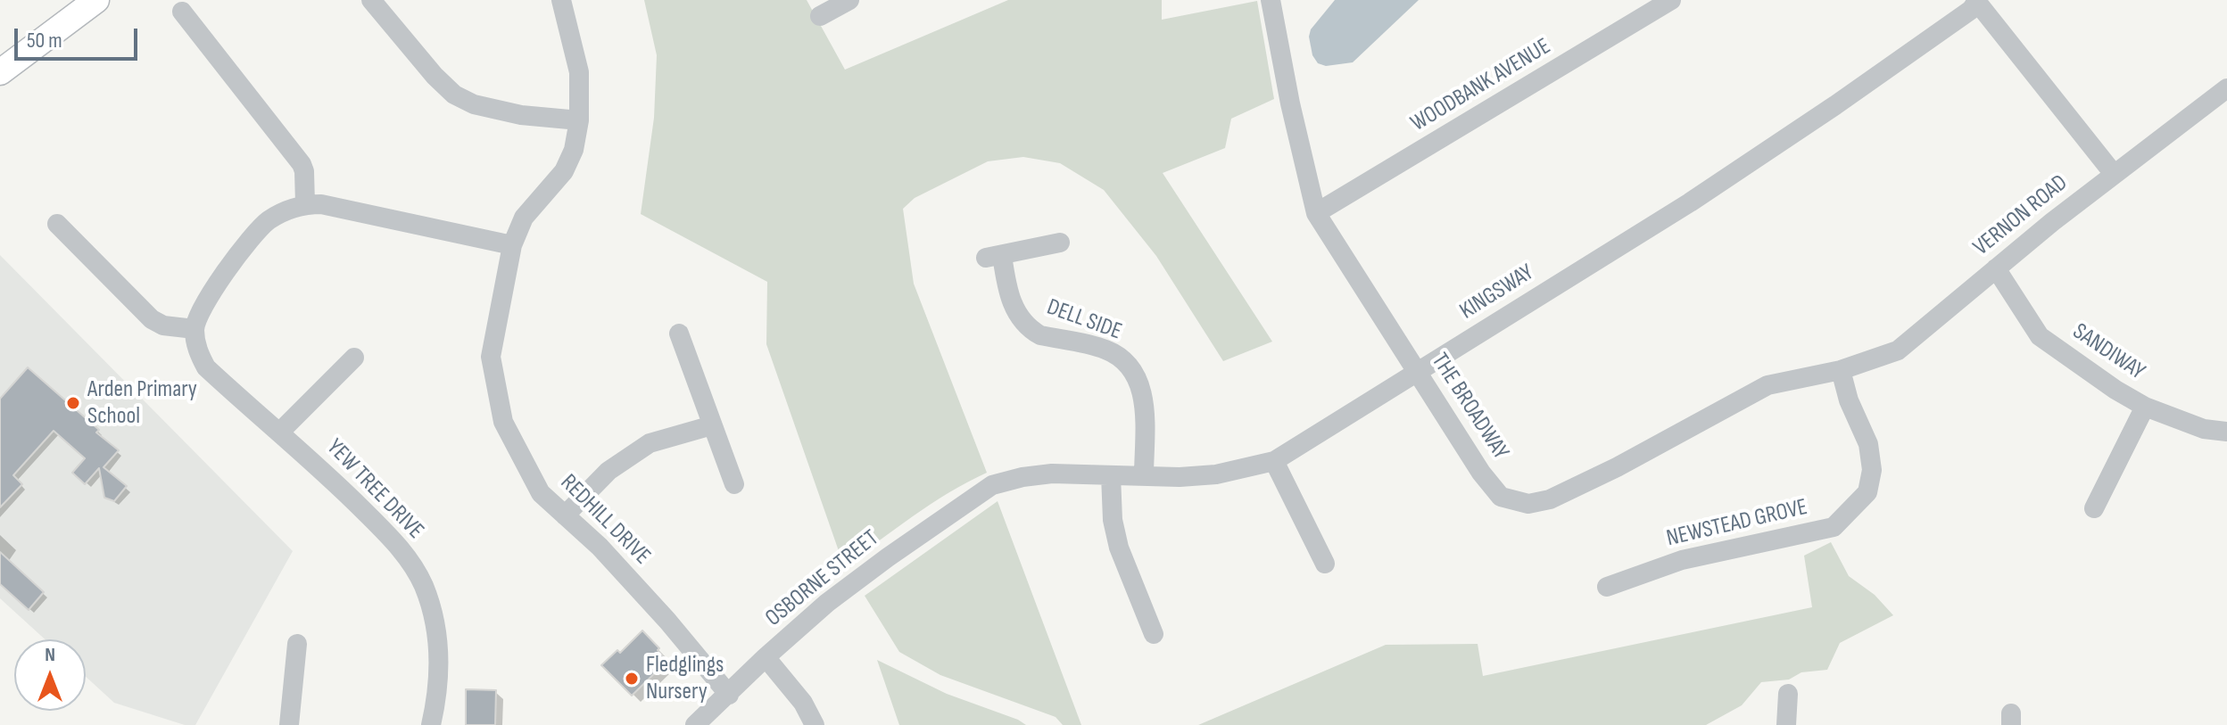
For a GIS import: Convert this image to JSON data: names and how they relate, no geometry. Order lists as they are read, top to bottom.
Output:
{
  "streets": {
    "street": [
      "WOODBANK AVENUE",
      "VERNON ROAD",
      "KINGSWAY",
      "DELL SIDE",
      "SANDIWAY",
      "THE BROADWAY",
      "YEW TREE DRIVE",
      "REDHILL DRIVE",
      "NEWSTEAD GROVE",
      "OSBORNE STREET"
    ]
  },
  "crossings": [
    ["WOODBANK AVENUE", "THE BROADWAY"],
    ["VERNON ROAD", "SANDIWAY"],
    ["VERNON ROAD", "THE BROADWAY"],
    ["VERNON ROAD", "NEWSTEAD GROVE"],
    ["KINGSWAY", "DELL SIDE"],
    ["KINGSWAY", "THE BROADWAY"],
    ["KINGSWAY", "OSBORNE STREET"],
    ["THE BROADWAY", "NEWSTEAD GROVE"],
    ["REDHILL DRIVE", "OSBORNE STREET"]
  ],
  "places": ["Arden Primary School", "Fledglings Nursery"],
  "scale_bar": "50 m",
  "north": "top"
}
